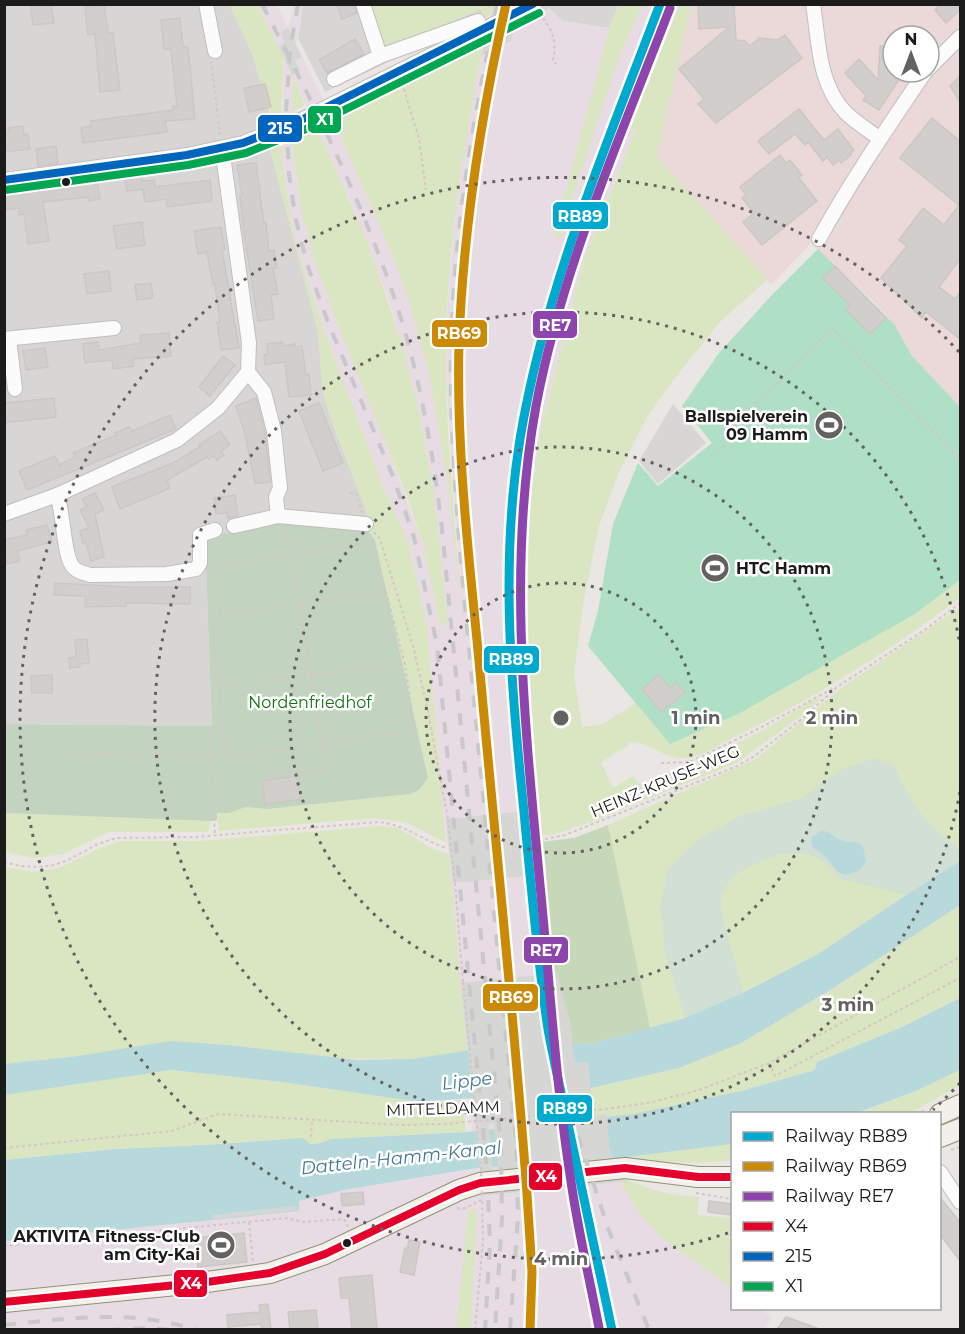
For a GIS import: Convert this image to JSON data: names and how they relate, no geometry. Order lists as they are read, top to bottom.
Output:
{
  "streets": {
    "path": ["HEINZ-KRUSE-WEG", "MITTELDAMM"]
  },
  "water": ["Lippe", "Datteln-Hamm-Kanal"],
  "parks": ["Nordenfriedhof"],
  "places": {
    "sports": ["Ballspielverein 09 Hamm", "HTC Hamm", "AKTIVITA Fitness-Club am City-Kai"]
  },
  "lines": [
    "rail line RB89",
    "rail line RB69",
    "transit line 215",
    "rail line RE7",
    "transit line X1",
    "transit line X4"
  ],
  "legend": [
    "Railway RB89",
    "Railway RB69",
    "Railway RE7",
    "X4",
    "215",
    "X1"
  ],
  "north": "top",
  "rings": [
    "1 min",
    "2 min",
    "3 min",
    "4 min"
  ]
}
